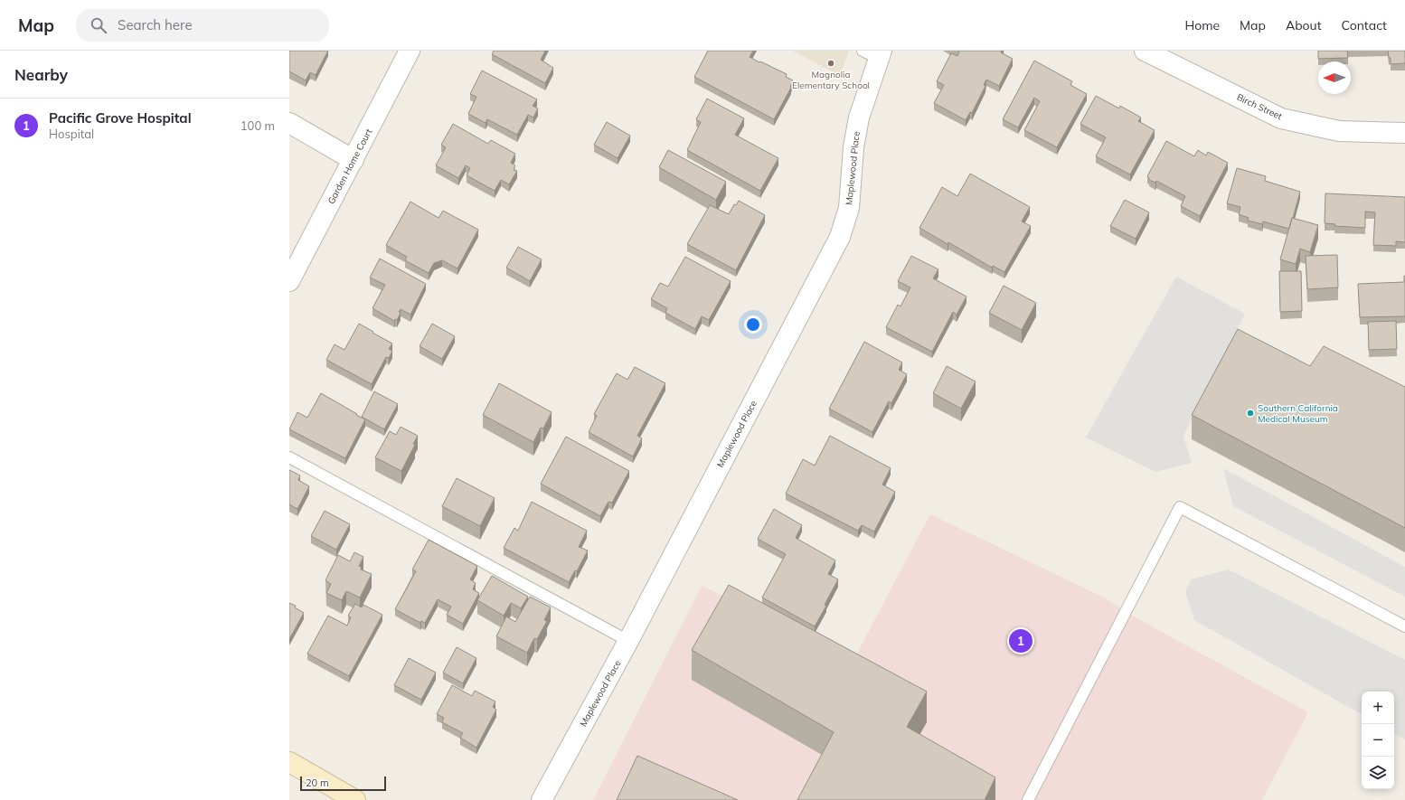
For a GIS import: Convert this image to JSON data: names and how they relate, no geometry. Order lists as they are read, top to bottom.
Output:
{
  "streets": {
    "street": ["Birch Street", "Garden Home Court", "Maplewood Place"]
  },
  "places": ["Magnolia Elementary School", "Southern California Medical Museum"],
  "scale_bar": "20 m",
  "north": "left",
  "page": {
    "header": "Map",
    "search": "Search here",
    "nav": [
      "Home",
      "Map",
      "About",
      "Contact"
    ],
    "heading": "Nearby",
    "list": [
      {
        "mark": "1",
        "name": "Pacific Grove Hospital",
        "note": "Hospital",
        "value": "100 m"
      }
    ],
    "pins": "1",
    "map_buttons": ["+", "−"],
    "scale": "20 m"
  }
}
